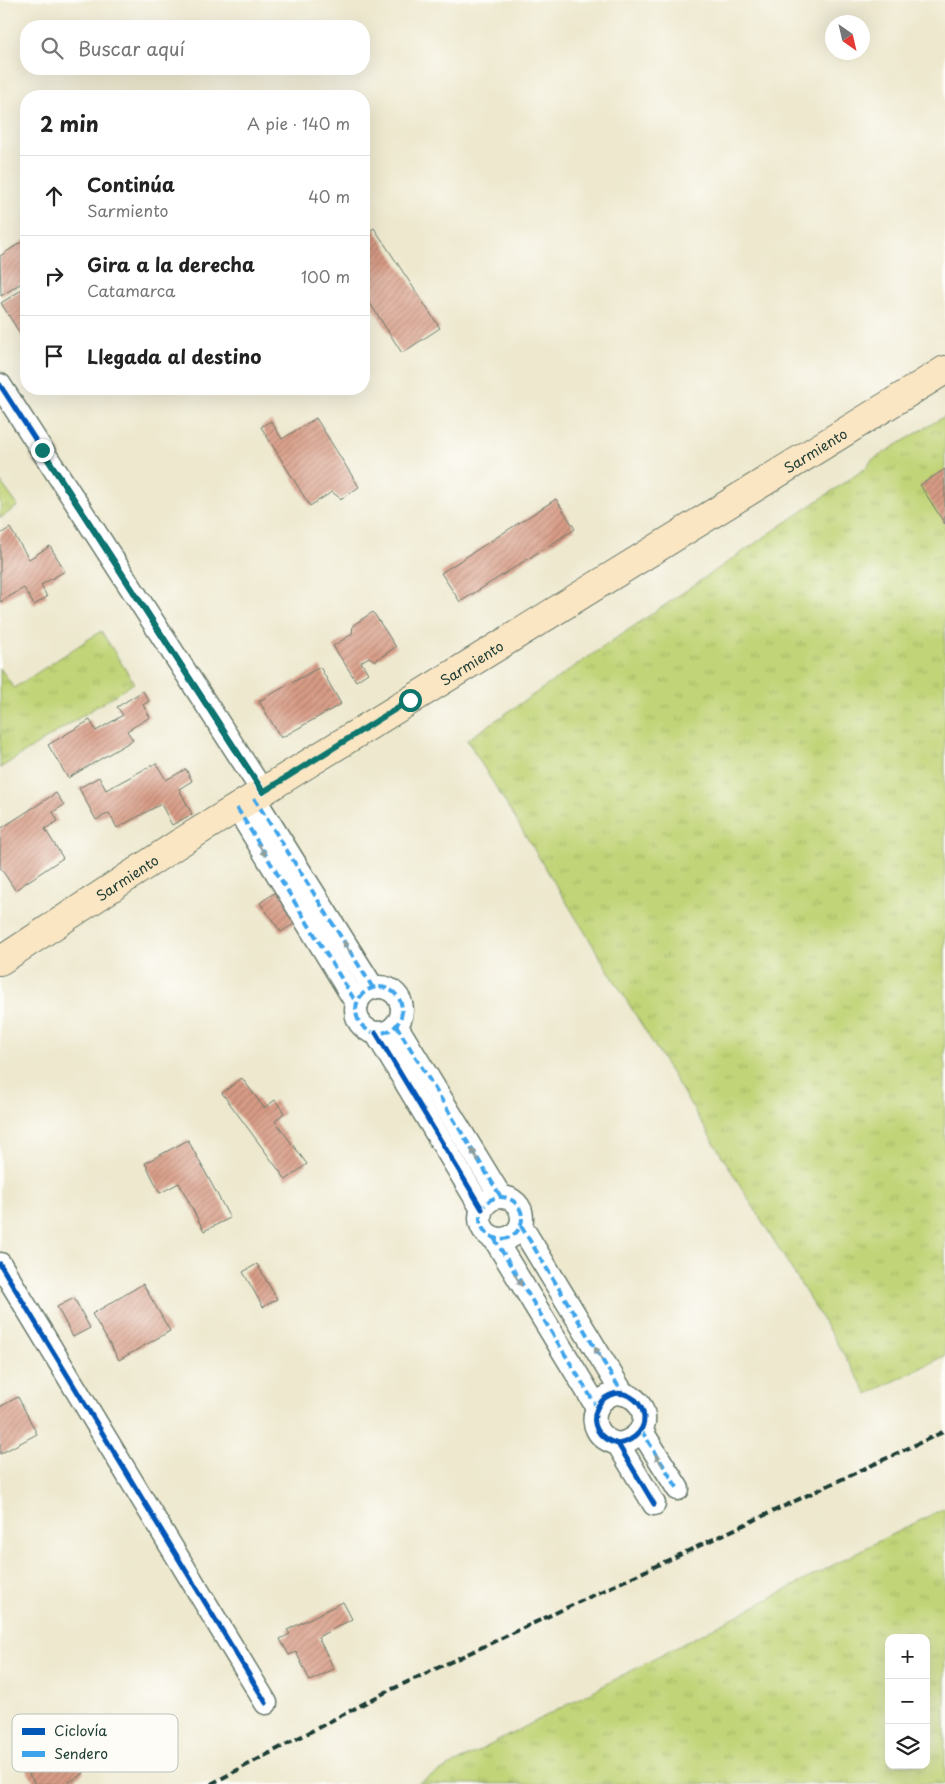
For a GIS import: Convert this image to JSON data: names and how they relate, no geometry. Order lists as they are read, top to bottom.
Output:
{
  "streets": {
    "main road": ["Sarmiento"]
  },
  "legend": ["Ciclovía", "Sendero"],
  "north": "bottom right",
  "page": {
    "search": "Buscar aquí",
    "heading": ["2 min", "A pie · 140 m"],
    "list": [
      ["Continúa", "Sarmiento", "40 m"],
      ["Gira a la derecha", "Catamarca", "100 m"],
      "Llegada al destino"
    ],
    "map_buttons": ["+", "−"]
  }
}
